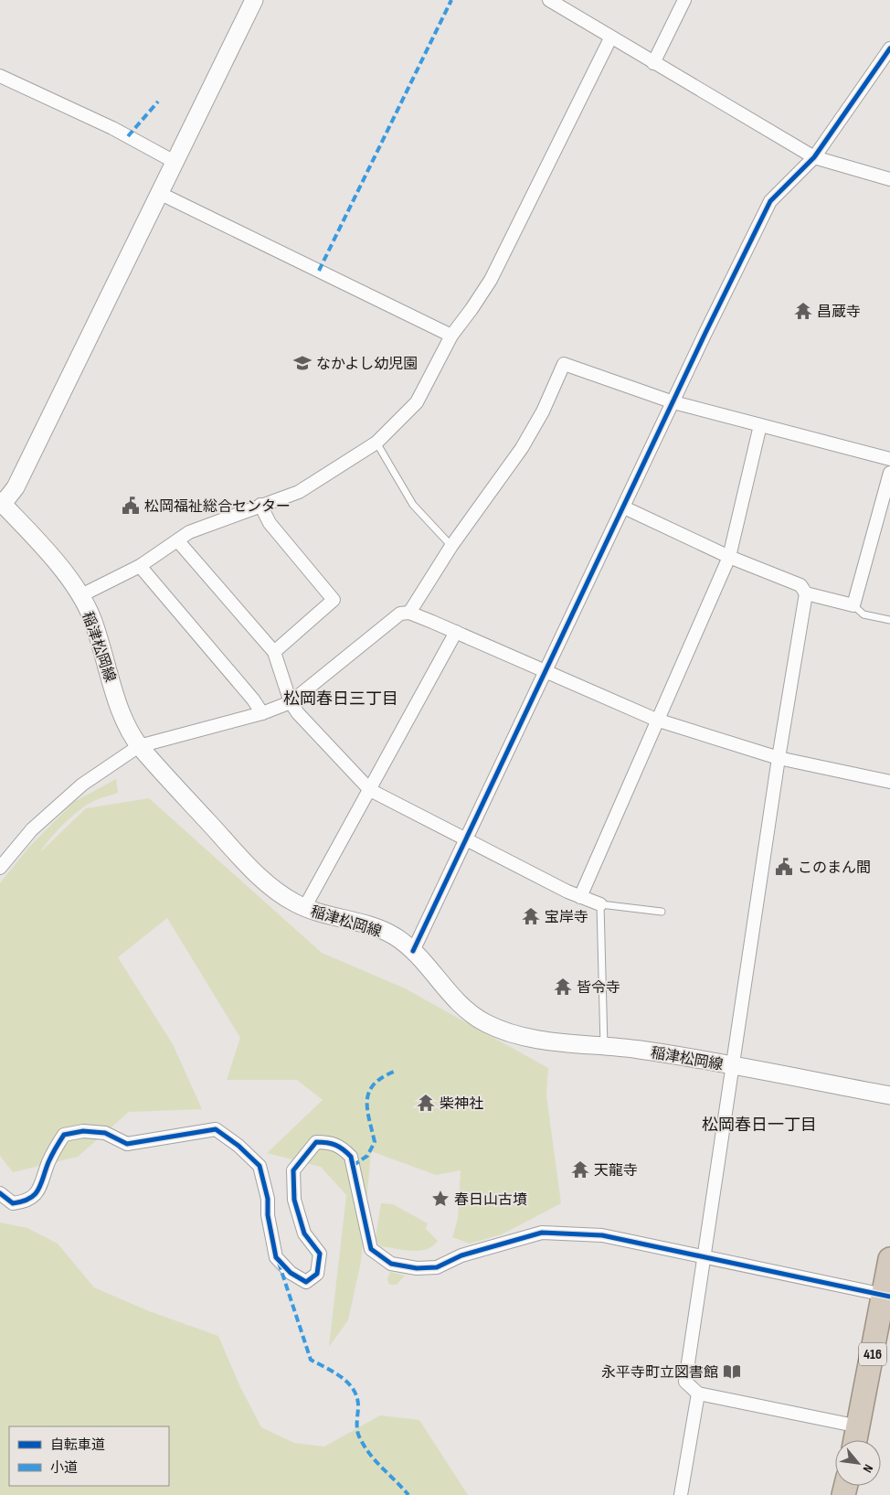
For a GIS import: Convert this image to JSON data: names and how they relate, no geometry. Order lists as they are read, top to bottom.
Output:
{
  "streets": {
    "highway": ["416"],
    "main road": ["稲津松岡線"]
  },
  "districts": ["松岡春日三丁目", "松岡春日一丁目"],
  "places": {
    "temple": [
      "昌蔵寺",
      "宝岸寺",
      "皆令寺",
      "柴神社",
      "天龍寺"
    ],
    "school or university": ["なかよし幼児園"],
    "public building": ["松岡福祉総合センター", "このまん間"],
    "place": ["春日山古墳"],
    "library": ["永平寺町立図書館"]
  },
  "legend": ["自転車道", "小道"],
  "north": "bottom right"
}
